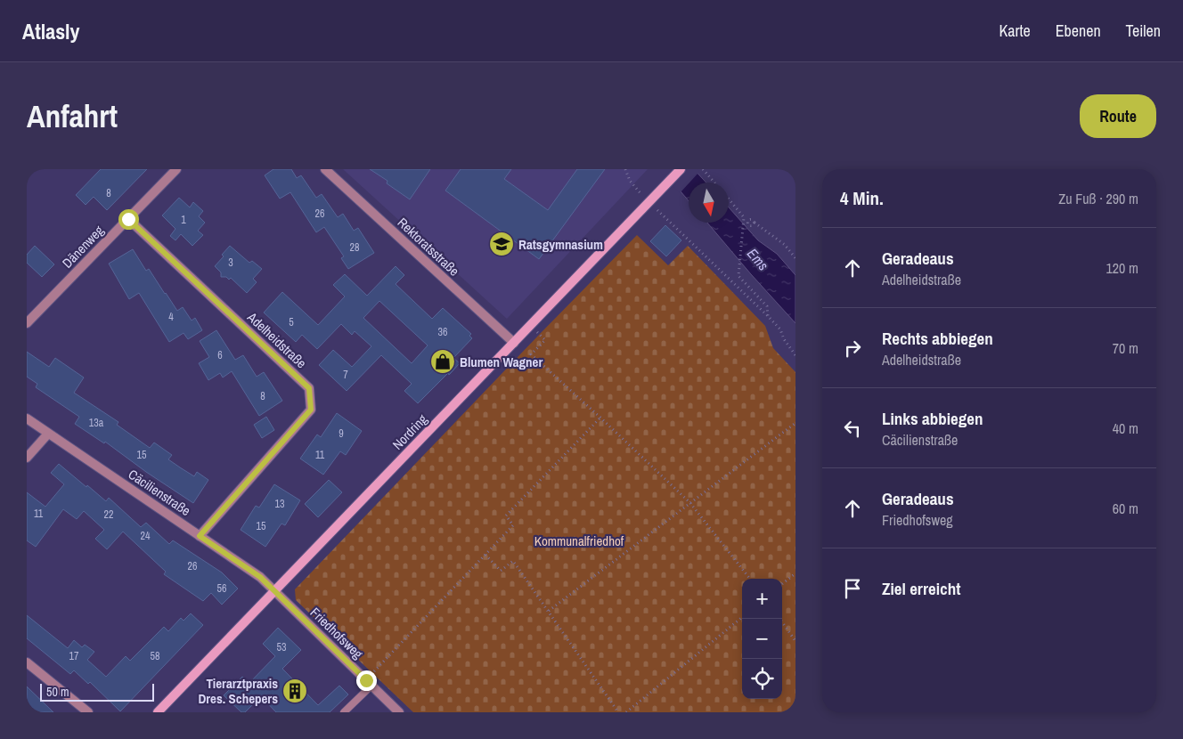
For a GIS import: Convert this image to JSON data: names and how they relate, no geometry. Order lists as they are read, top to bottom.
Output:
{
  "streets": {
    "main road": ["Nordring"],
    "street": [
      "Dänenweg",
      "Rektoratsstraße",
      "Adelheidstraße",
      "Cäcilienstraße",
      "Friedhofsweg"
    ]
  },
  "crossings": [
    ["Dänenweg", "Adelheidstraße"],
    ["Rektoratsstraße", "Nordring"],
    ["Adelheidstraße", "Cäcilienstraße"],
    ["Nordring", "Cäcilienstraße"],
    ["Nordring", "Friedhofsweg"],
    ["Cäcilienstraße", "Friedhofsweg"]
  ],
  "water": ["Ems"],
  "parks": ["Kommunalfriedhof"],
  "places": {
    "school or university": ["Ratsgymnasium"],
    "shop": ["Blumen Wagner"],
    "building": ["Tierarztpraxis Dres. Schepers"]
  },
  "house_numbers": [
    "8",
    "26",
    "1",
    "28",
    "3",
    "4",
    "5",
    "36",
    "6",
    "7",
    "8",
    "13a",
    "9",
    "15",
    "11",
    "13",
    "11",
    "22",
    "15",
    "24",
    "26",
    "56",
    "53",
    "17",
    "58"
  ],
  "scale_bar": "50 m",
  "north": "bottom",
  "page": {
    "header": "Atlasly",
    "nav": ["Karte", "Ebenen", "Teilen"],
    "buttons": "Route",
    "title": "Anfahrt",
    "heading": ["4 Min.", "Zu Fuß · 290 m"],
    "list": [
      ["Geradeaus", "Adelheidstraße", "120 m"],
      ["Rechts abbiegen", "Adelheidstraße", "70 m"],
      ["Links abbiegen", "Cäcilienstraße", "40 m"],
      ["Geradeaus", "Friedhofsweg", "60 m"],
      "Ziel erreicht"
    ],
    "map_buttons": ["+", "−"],
    "scale": "50 m"
  }
}
